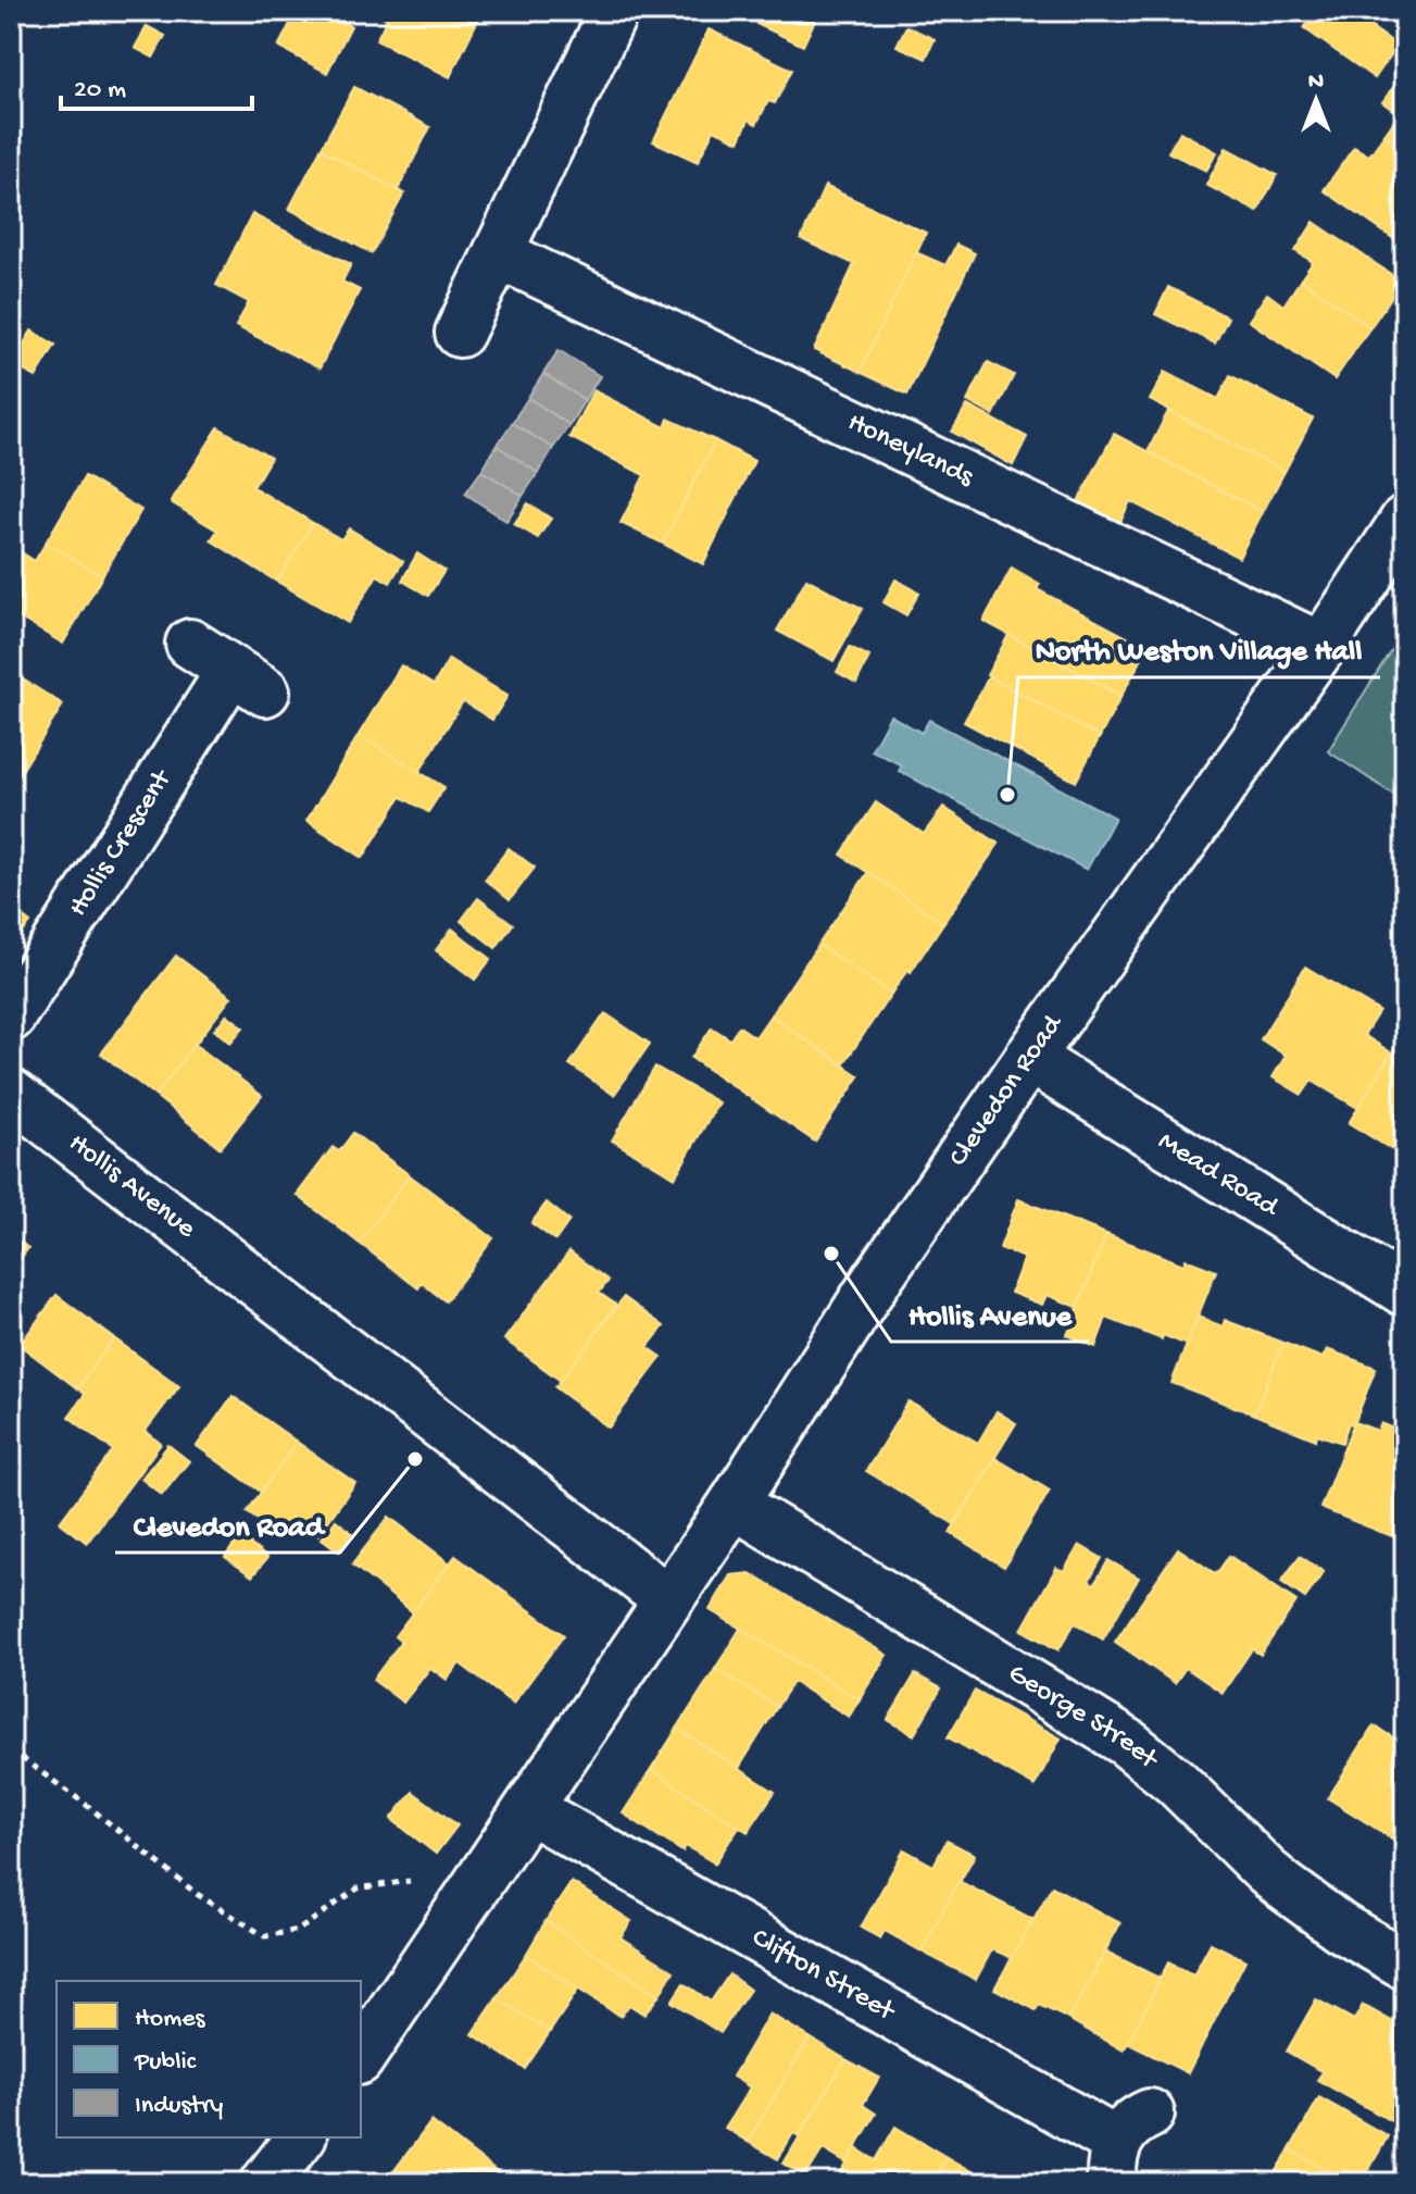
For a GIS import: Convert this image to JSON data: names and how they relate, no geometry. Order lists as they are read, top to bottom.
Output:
{
  "streets": {
    "street": [
      "Honeylands",
      "Hollis Crescent",
      "Clevedon Road",
      "Mead Road",
      "Hollis Avenue",
      "George Street",
      "Clifton Street"
    ]
  },
  "crossings": [
    ["Honeylands", "Clevedon Road"],
    ["Clevedon Road", "Mead Road"],
    ["Clevedon Road", "Hollis Avenue"],
    ["Clevedon Road", "George Street"],
    ["Clevedon Road", "Clifton Street"]
  ],
  "places": ["North Weston Village Hall", "Hollis Avenue", "Clevedon Road"],
  "legend": ["Homes", "Public", "Industry"],
  "scale_bar": "20 m",
  "north": "top"
}
